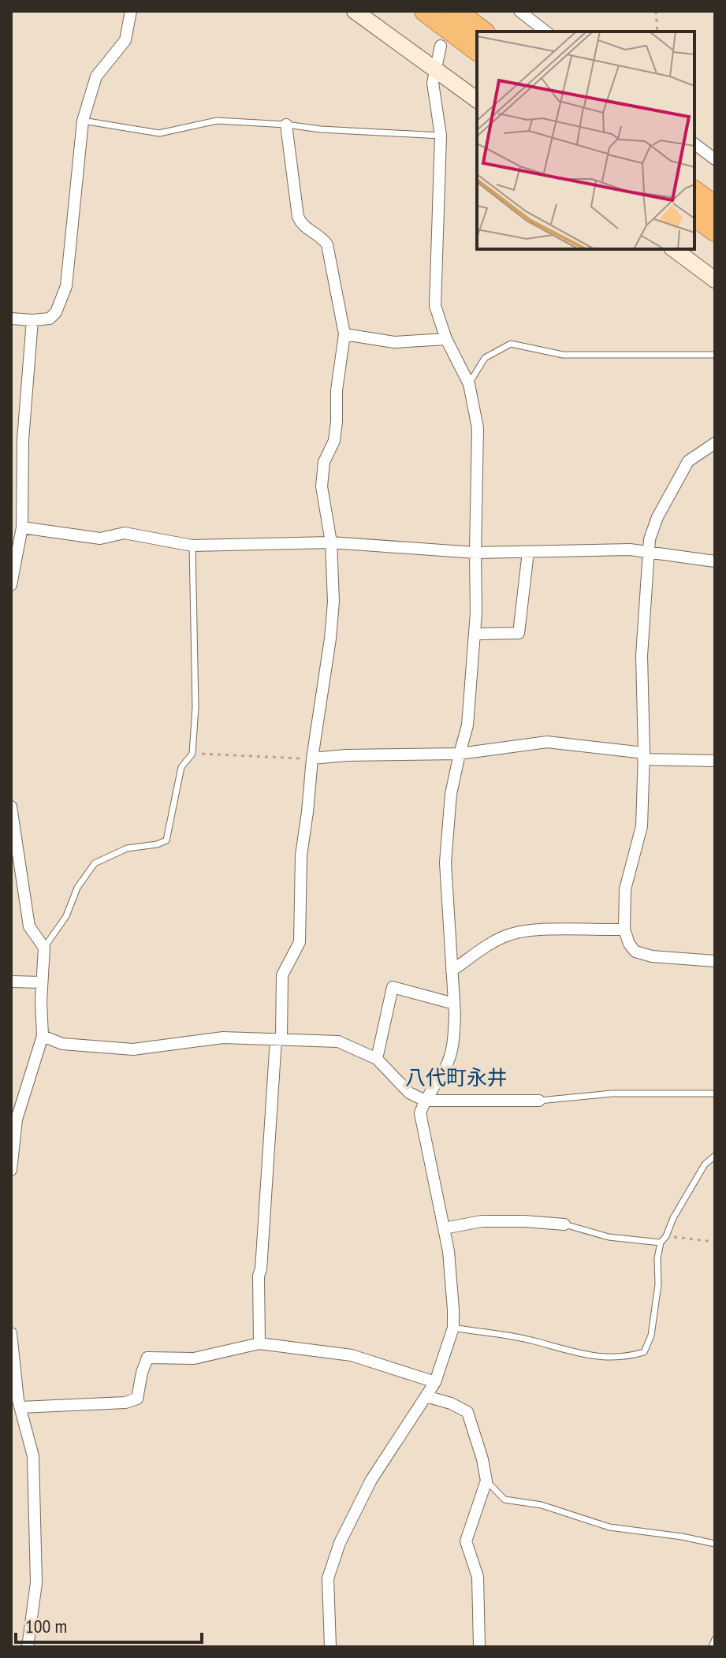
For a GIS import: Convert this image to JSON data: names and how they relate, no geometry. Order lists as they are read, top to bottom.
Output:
{
  "districts": ["八代町永井"],
  "scale_bar": "100 m"
}
